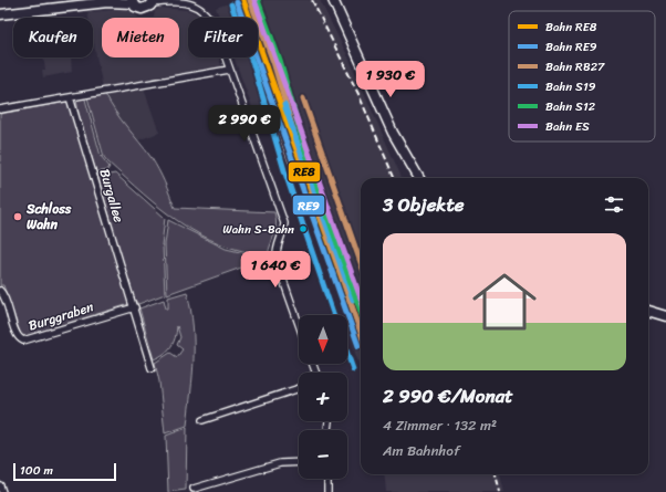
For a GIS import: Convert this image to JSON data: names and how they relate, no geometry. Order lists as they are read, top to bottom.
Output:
{
  "streets": {
    "street": ["Burgallee", "Burggraben"]
  },
  "crossings": [
    ["Burgallee", "Burggraben"]
  ],
  "places": ["Schloss Wahn", "Wahn S-Bahn"],
  "lines": [
    "rail line RE8",
    "rail line RB27",
    "rail line S12",
    "rail line ES",
    "rail line RE9",
    "rail line S19"
  ],
  "legend": [
    "Bahn RE8",
    "Bahn RE9",
    "Bahn RB27",
    "Bahn S19",
    "Bahn S12",
    "Bahn ES"
  ],
  "scale_bar": "100 m",
  "north": "bottom",
  "page": {
    "chip": ["Kaufen", "Mieten", "Filter"],
    "price": ["1 930 €", "2 990 €", "1 640 €"],
    "heading": "3 Objekte",
    "list": [
      {
        "name": "2 990 €/Monat",
        "note": "4 Zimmer · 132 m² · Am Bahnhof"
      }
    ],
    "map_buttons": ["+", "−"],
    "scale": "100 m"
  }
}
